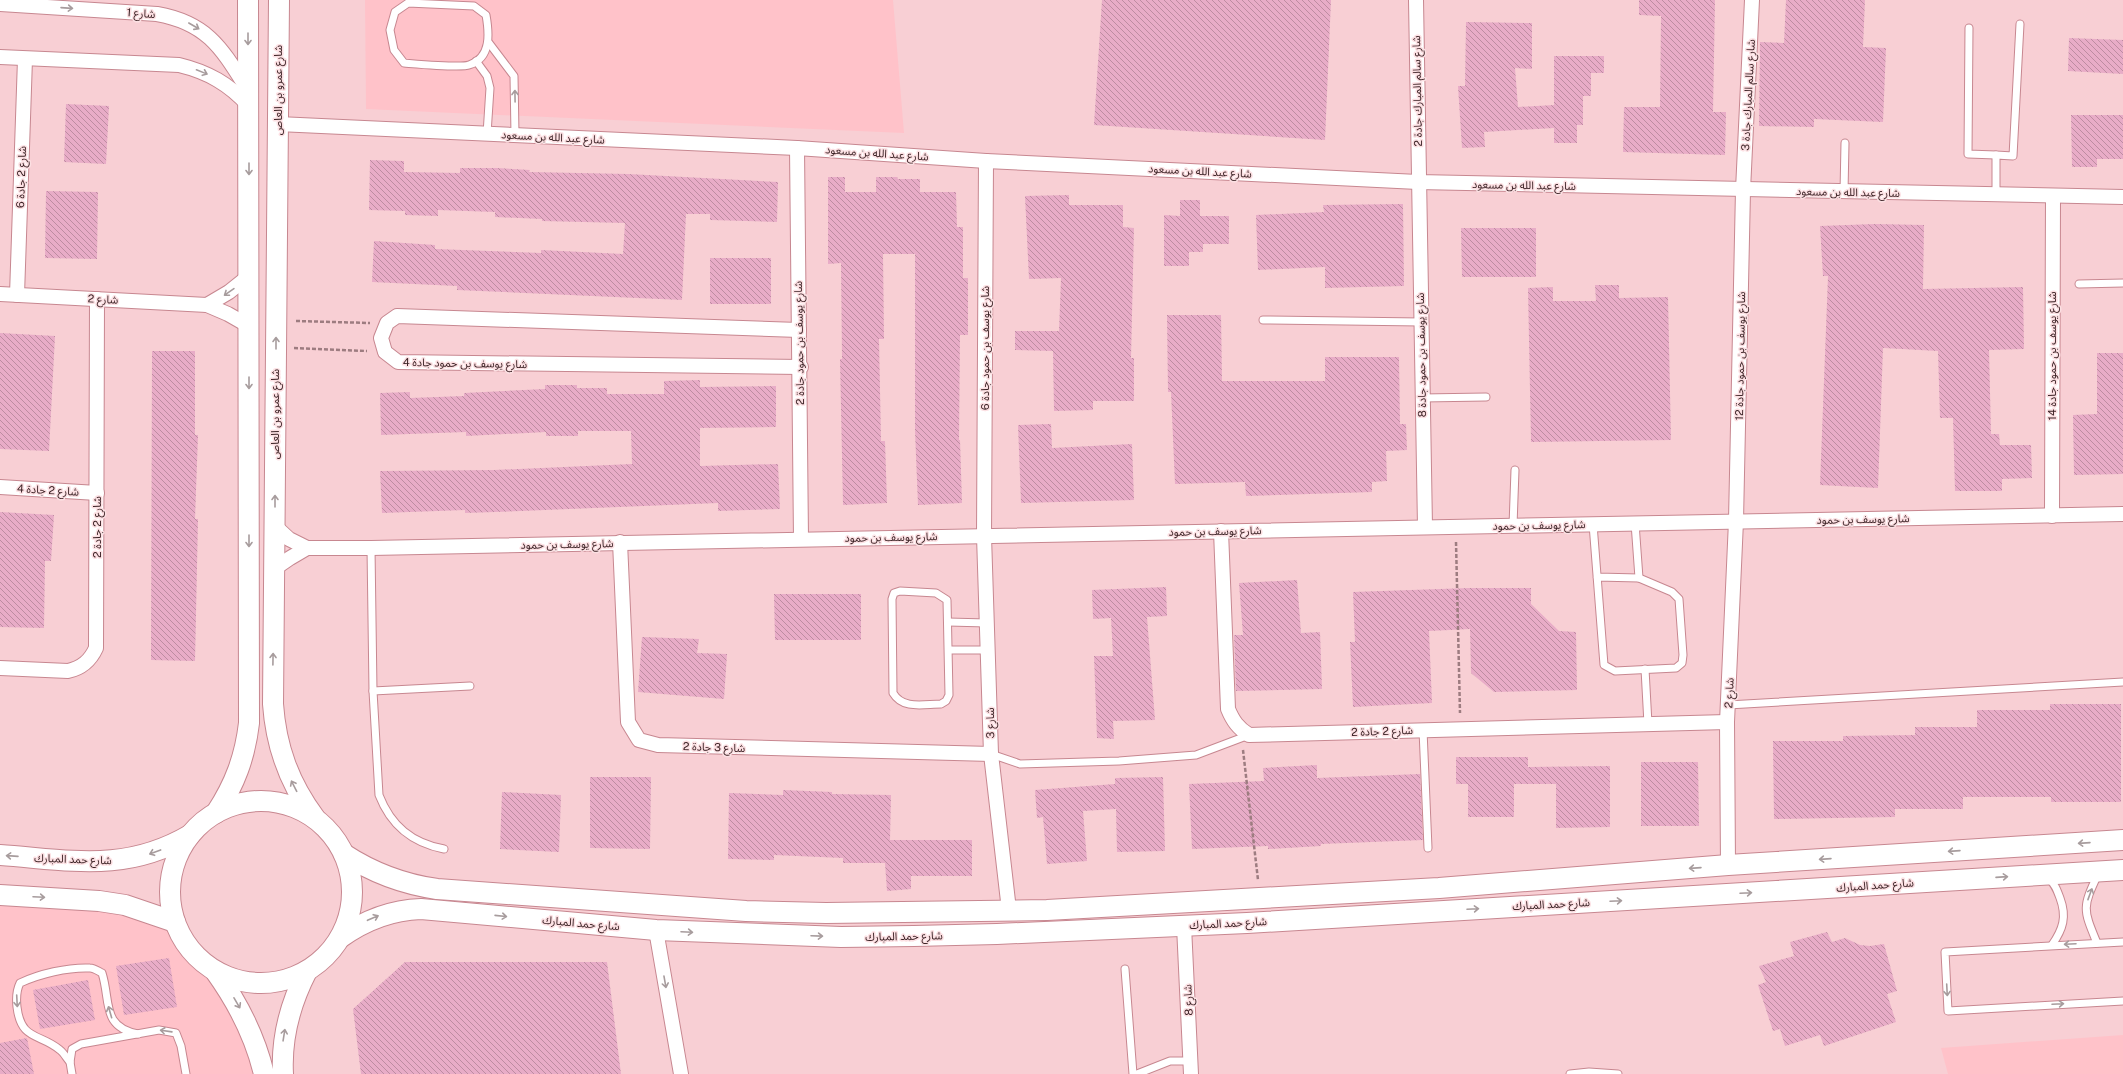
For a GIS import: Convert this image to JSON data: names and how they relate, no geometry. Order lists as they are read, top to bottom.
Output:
{
  "streets": {
    "main road": ["شارع عمرو بن العاص", "شارع حمد المبارك"],
    "street": [
      "شارع 1",
      "شارع سالم المبارك جادة 2",
      "شارع سالم المبارك جادة 3",
      "شارع عبد الله بن مسعود",
      "شارع 2 جادة 6",
      "شارع 2",
      "شارع يوسف بن حمود جادة 2",
      "شارع يوسف بن حمود جادة 6",
      "شارع يوسف بن حمود جادة 8",
      "شارع يوسف بن حمود جادة 12",
      "شارع يوسف بن حمود جادة 14",
      "شارع يوسف بن حمود جادة 4",
      "شارع 2 جادة 4",
      "شارع يوسف بن حمود",
      "شارع 2 جادة 2",
      "شارع 3",
      "شارع 3 جادة 2",
      "شارع 8"
    ]
  },
  "crossings": [
    ["شارع عمرو بن العاص", "شارع عبد الله بن مسعود"],
    ["شارع عمرو بن العاص", "شارع يوسف بن حمود"],
    ["شارع سالم المبارك جادة 2", "شارع عبد الله بن مسعود"],
    ["شارع سالم المبارك جادة 2", "شارع يوسف بن حمود جادة 8"],
    ["شارع سالم المبارك جادة 3", "شارع عبد الله بن مسعود"],
    ["شارع سالم المبارك جادة 3", "شارع يوسف بن حمود جادة 12"],
    ["شارع عبد الله بن مسعود", "شارع يوسف بن حمود جادة 2"],
    ["شارع عبد الله بن مسعود", "شارع يوسف بن حمود جادة 6"],
    ["شارع عبد الله بن مسعود", "شارع يوسف بن حمود جادة 8"],
    ["شارع عبد الله بن مسعود", "شارع يوسف بن حمود جادة 12"],
    ["شارع عبد الله بن مسعود", "شارع يوسف بن حمود جادة 14"],
    ["شارع 2 جادة 6", "شارع 2"],
    ["شارع 2", "شارع يوسف بن حمود جادة 12"],
    ["شارع 2", "شارع يوسف بن حمود"],
    ["شارع 2", "شارع 2 جادة 2"],
    ["شارع 2", "شارع حمد المبارك"],
    ["شارع يوسف بن حمود جادة 2", "شارع يوسف بن حمود جادة 4"],
    ["شارع يوسف بن حمود جادة 2", "شارع يوسف بن حمود"],
    ["شارع يوسف بن حمود جادة 6", "شارع يوسف بن حمود"],
    ["شارع يوسف بن حمود جادة 6", "شارع 3"],
    ["شارع يوسف بن حمود جادة 8", "شارع يوسف بن حمود"],
    ["شارع يوسف بن حمود جادة 12", "شارع يوسف بن حمود"],
    ["شارع يوسف بن حمود جادة 14", "شارع يوسف بن حمود"],
    ["شارع 2 جادة 4", "شارع 2 جادة 2"],
    ["شارع يوسف بن حمود", "شارع 3"],
    ["شارع يوسف بن حمود", "شارع 3 جادة 2"],
    ["شارع 3", "شارع 3 جادة 2"],
    ["شارع 3", "شارع حمد المبارك"],
    ["شارع حمد المبارك", "شارع 8"]
  ]
}
